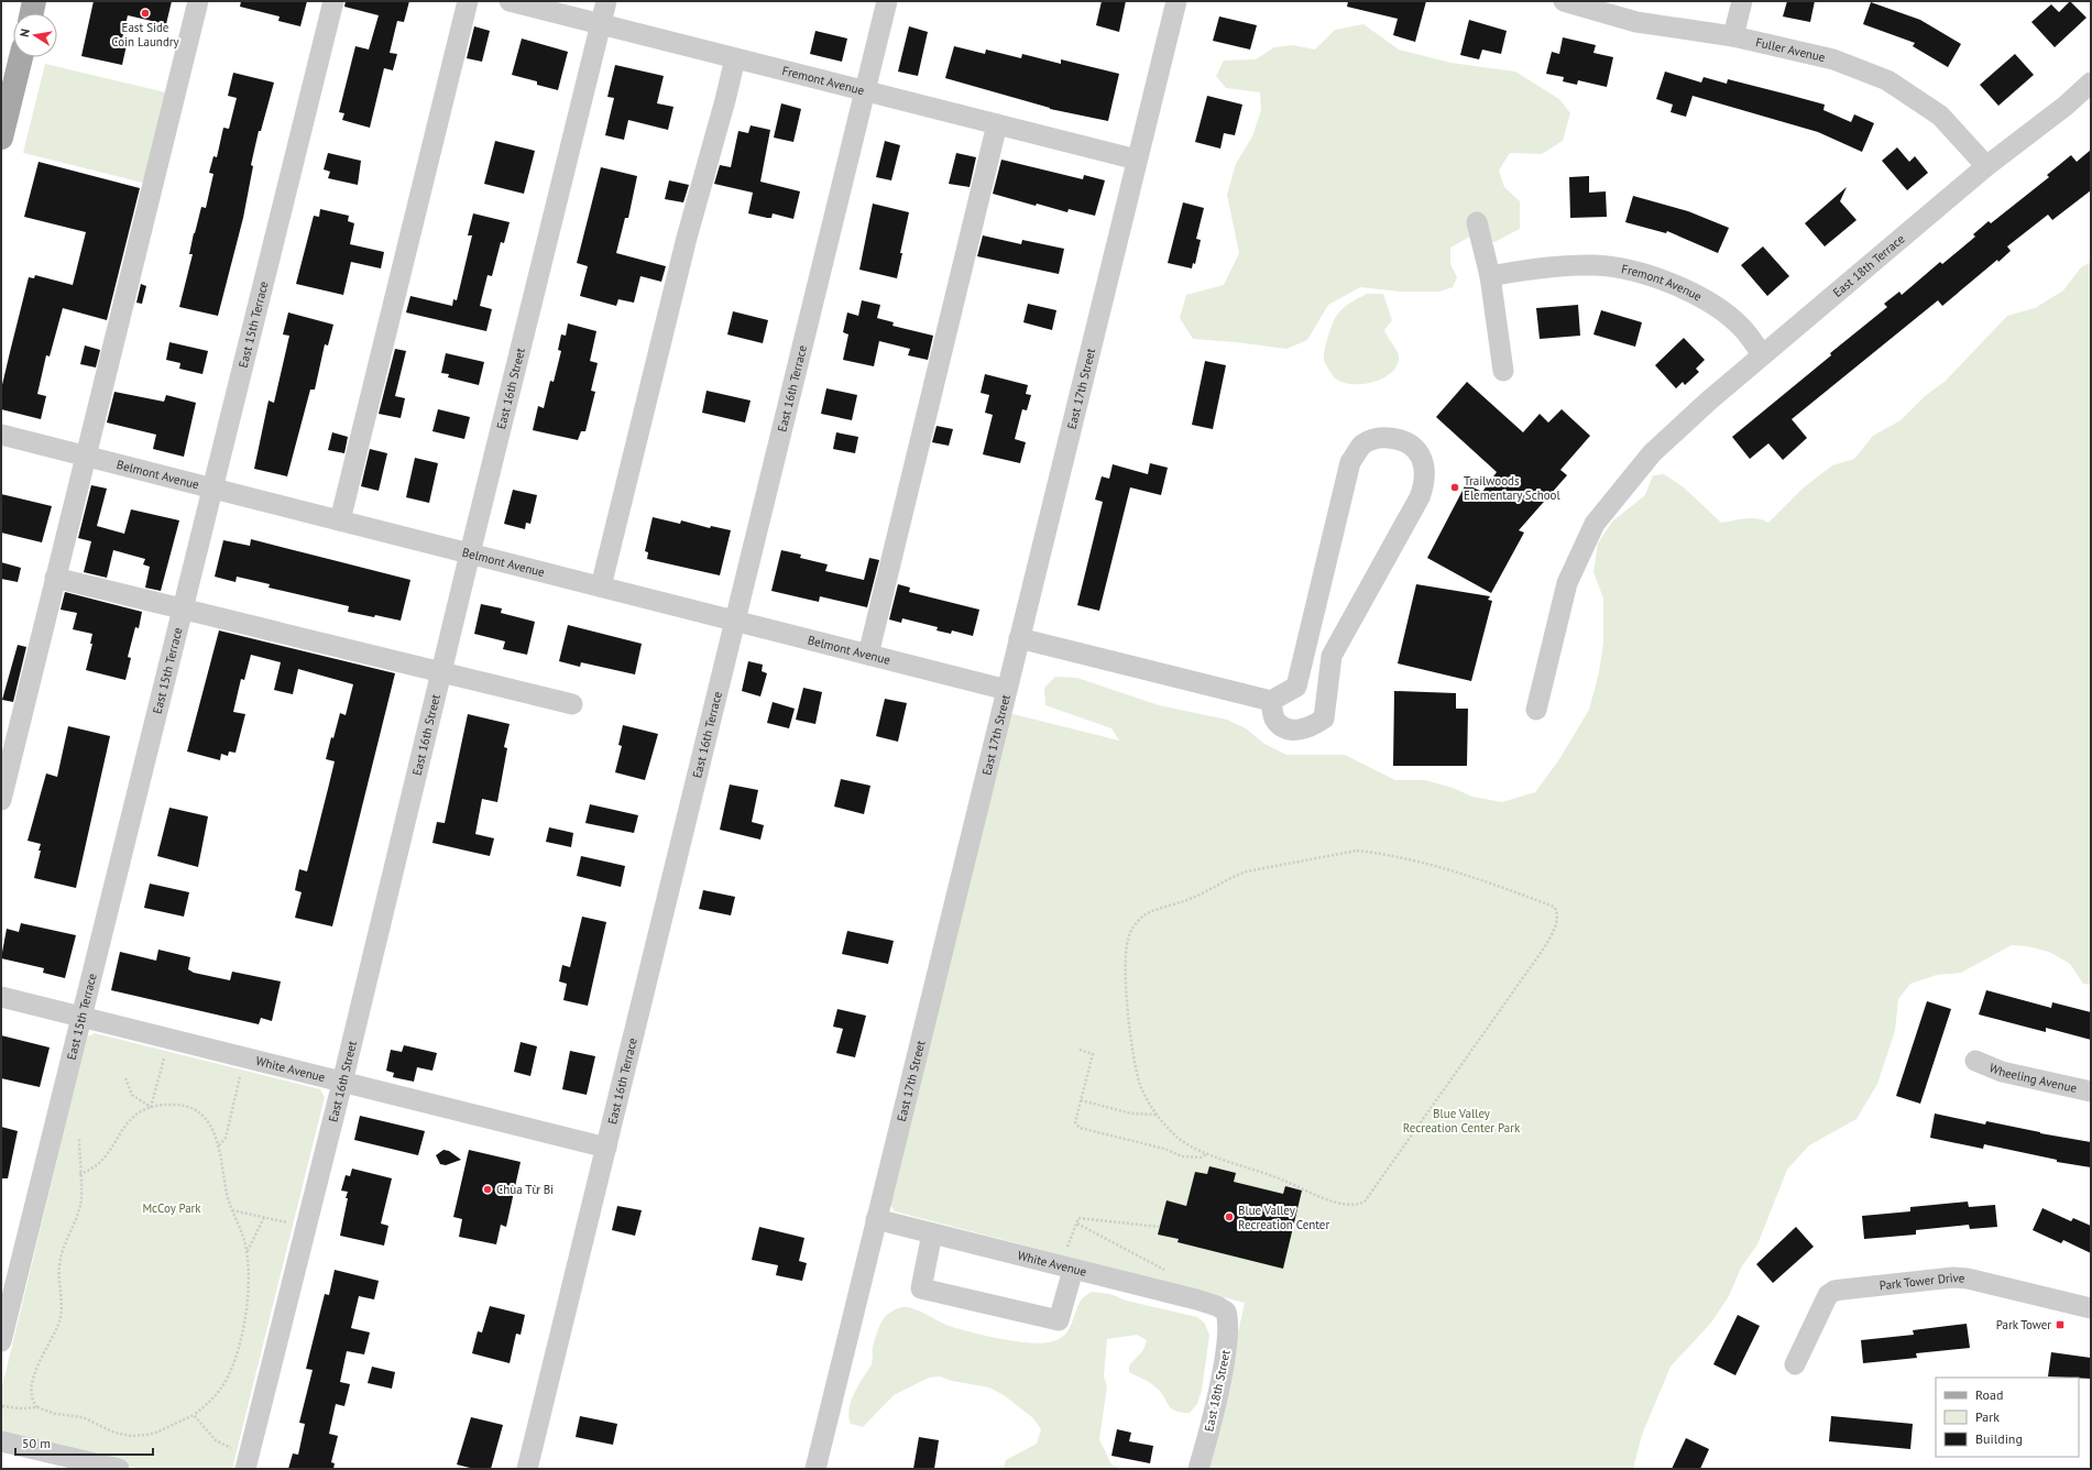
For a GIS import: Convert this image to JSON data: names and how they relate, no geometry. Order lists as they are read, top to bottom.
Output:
{
  "streets": {
    "street": [
      "Fuller Avenue",
      "Fremont Avenue",
      "East 18th Terrace",
      "East 15th Terrace",
      "East 16th Street",
      "East 16th Terrace",
      "East 17th Street",
      "Belmont Avenue",
      "White Avenue",
      "Wheeling Avenue",
      "Park Tower Drive",
      "East 18th Street"
    ]
  },
  "crossings": [
    ["Fuller Avenue", "East 18th Terrace"],
    ["Fremont Avenue", "East 18th Terrace"],
    ["Fremont Avenue", "East 16th Street"],
    ["Fremont Avenue", "East 16th Terrace"],
    ["Fremont Avenue", "East 17th Street"],
    ["East 15th Terrace", "Belmont Avenue"],
    ["East 15th Terrace", "White Avenue"],
    ["East 16th Street", "Belmont Avenue"],
    ["East 16th Street", "White Avenue"],
    ["East 16th Terrace", "Belmont Avenue"],
    ["East 16th Terrace", "White Avenue"],
    ["East 17th Street", "Belmont Avenue"],
    ["East 17th Street", "White Avenue"],
    ["White Avenue", "East 18th Street"]
  ],
  "parks": ["Blue Valley Recreation Center Park", "McCoy Park"],
  "places": {
    "other": [
      "East Side Coin Laundry",
      "Trailwoods Elementary School",
      "Chùa Từ Bi",
      "Blue Valley Recreation Center"
    ],
    "transit": ["Park Tower"]
  },
  "legend": ["Road", "Park", "Building"],
  "scale_bar": "50 m",
  "north": "left"
}
